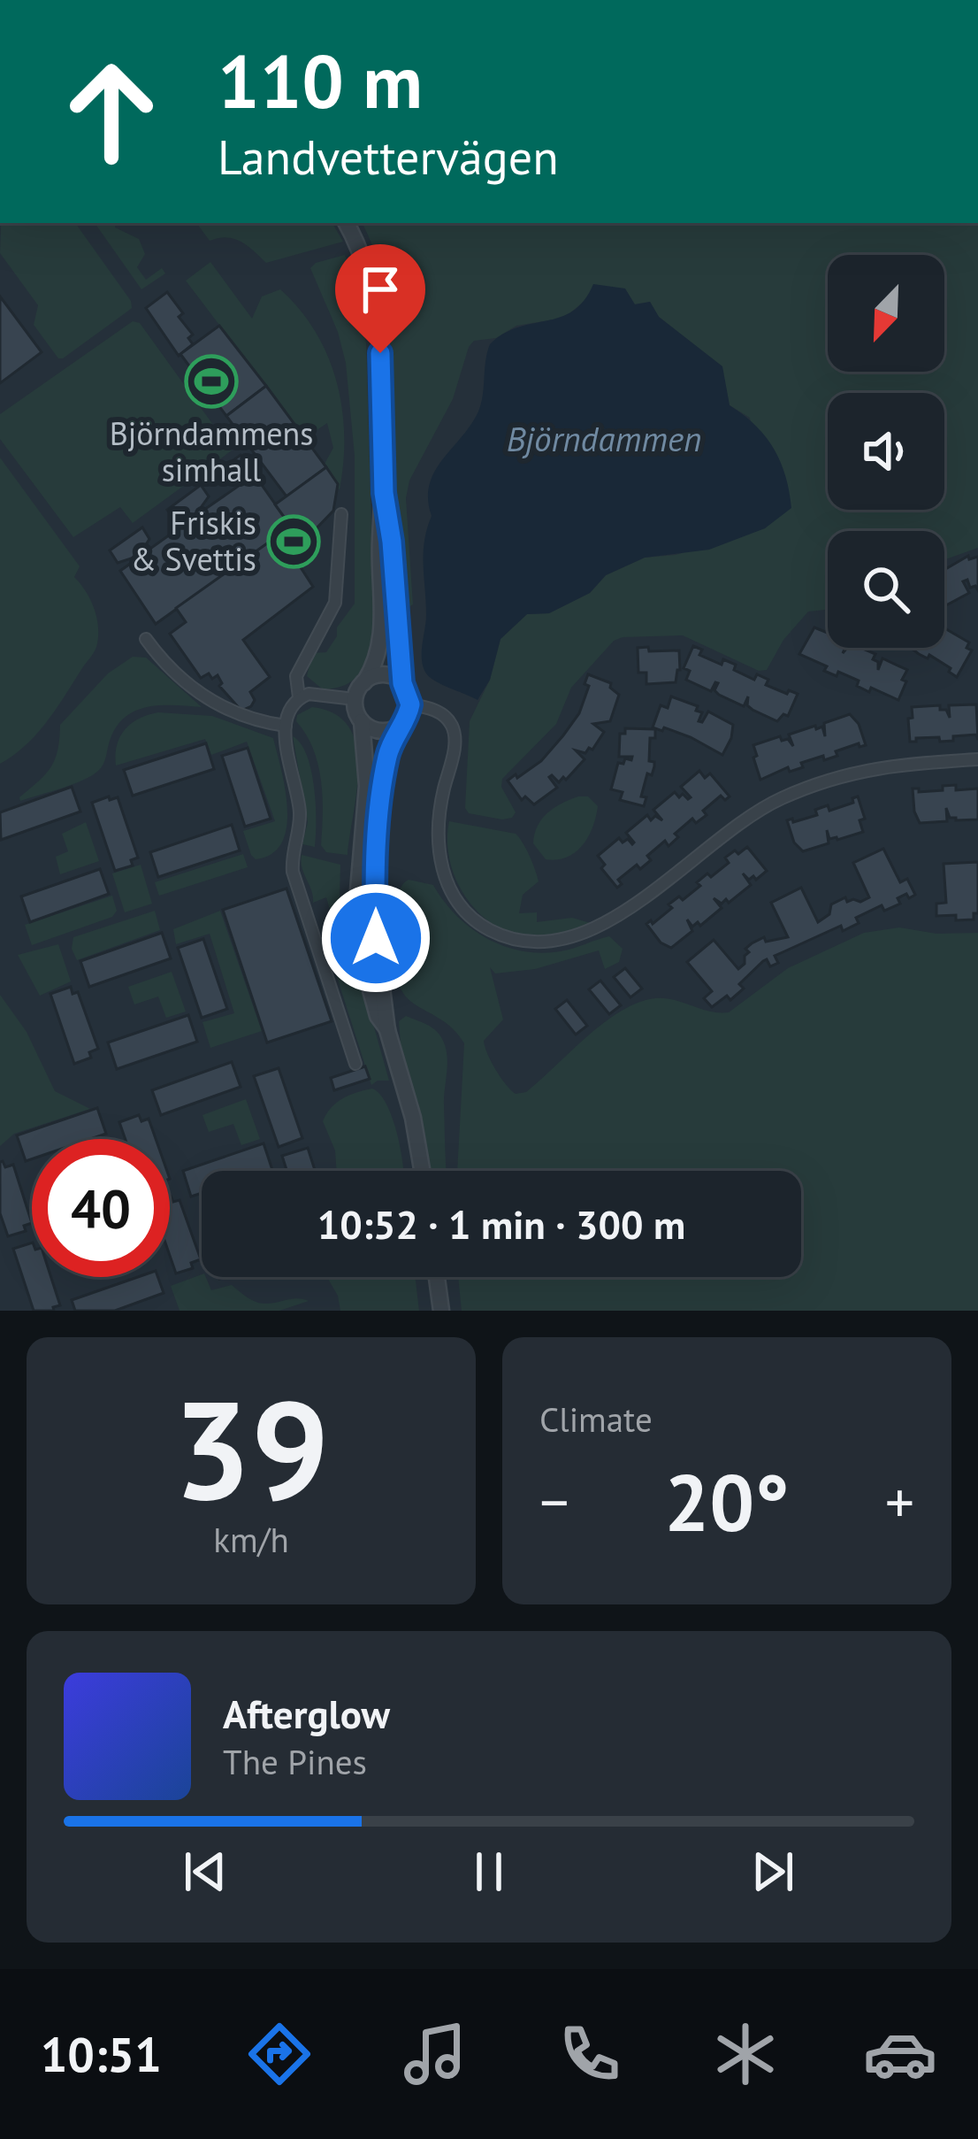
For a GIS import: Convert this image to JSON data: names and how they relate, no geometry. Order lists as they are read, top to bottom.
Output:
{
  "water": ["Björndammen"],
  "places": {
    "sports": ["Björndammens simhall", "Friskis & Svettis"]
  },
  "north": "bottom left",
  "page": {
    "turn": ["110 m", "Landvettervägen"],
    "limit": "40",
    "trip": "10:52 · 1 min · 300 m",
    "tile": [
      ["39", "km/h"],
      "Climate"
    ],
    "heat": ["−", "20°", "+"],
    "song": ["Afterglow", "The Pines"],
    "tabs": "10:51"
  }
}
